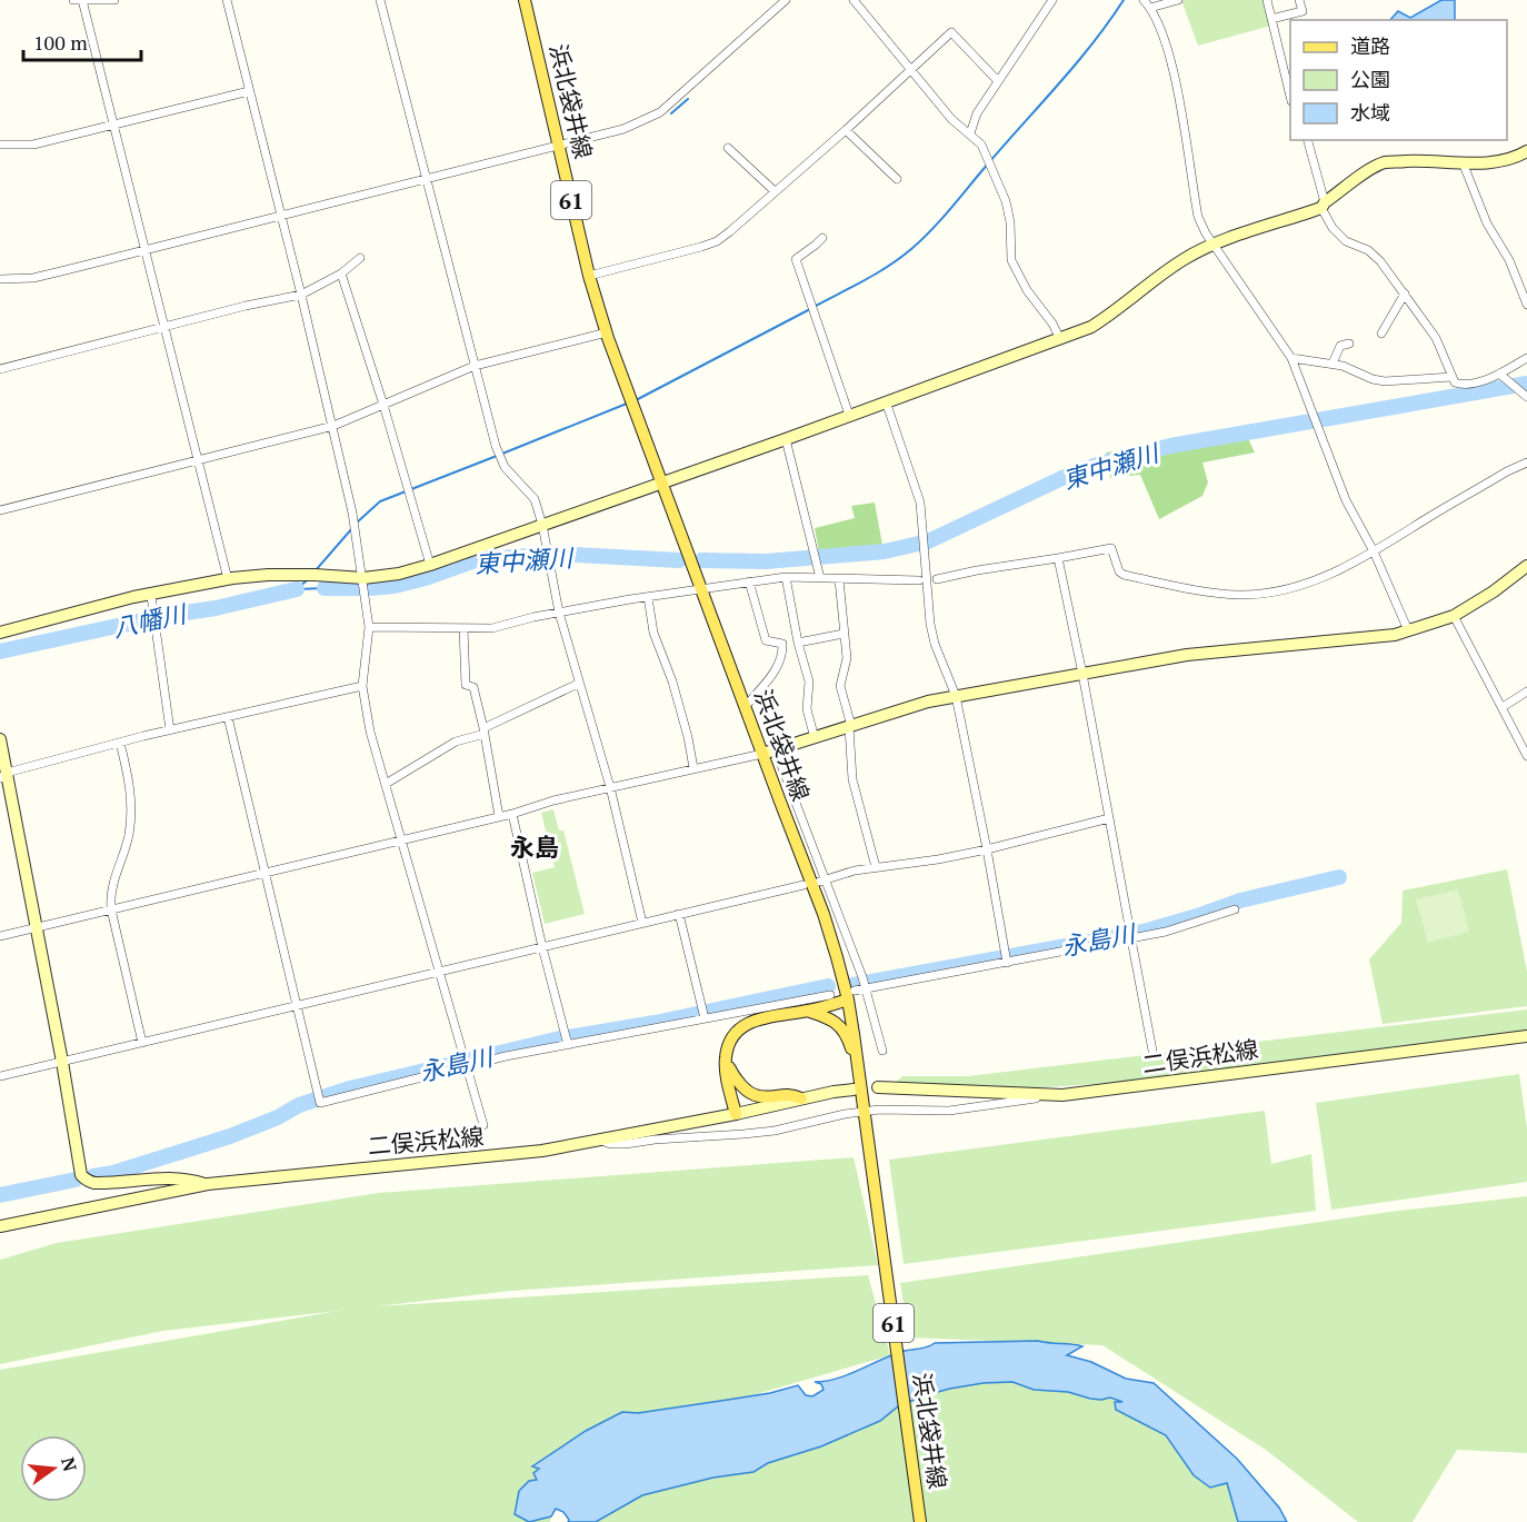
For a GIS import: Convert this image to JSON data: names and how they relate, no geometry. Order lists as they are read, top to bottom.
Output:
{
  "streets": {
    "main road": ["浜北袋井線", "61"],
    "street": ["二俣浜松線"]
  },
  "districts": ["永島"],
  "water": ["東中瀬川", "八幡川", "永島川"],
  "legend": ["道路", "公園", "水域"],
  "scale_bar": "100 m",
  "north": "right"
}
